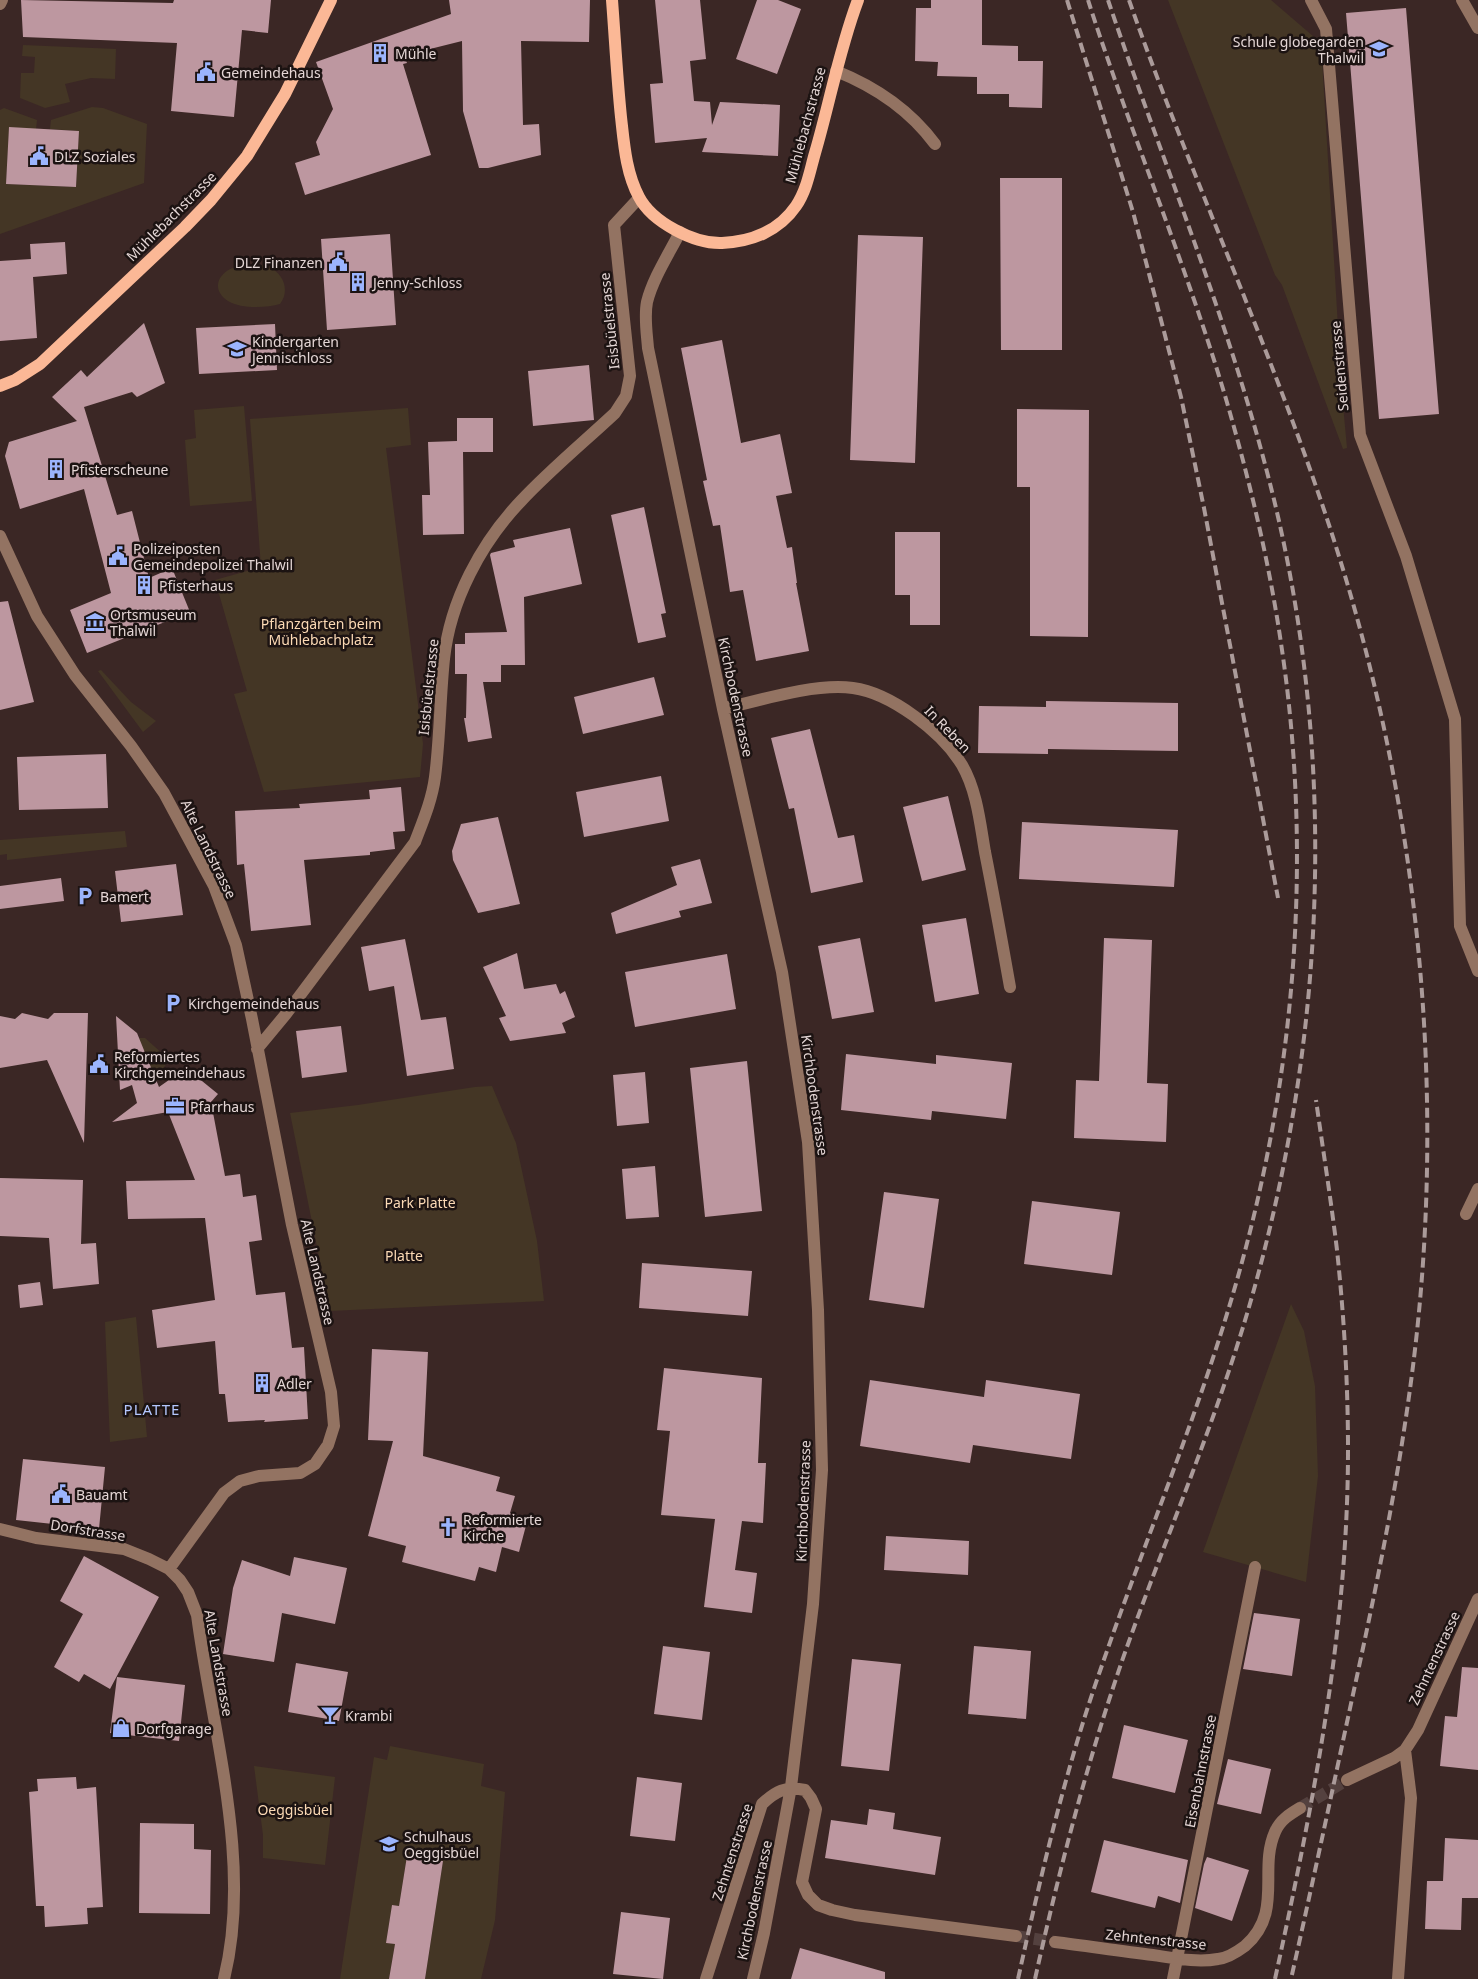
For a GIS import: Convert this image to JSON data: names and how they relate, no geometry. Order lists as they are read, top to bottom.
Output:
{
  "streets": {
    "main road": ["Mühlebachstrasse"],
    "street": [
      "Isisbüelstrasse",
      "Seidenstrasse",
      "Kirchbodenstrasse",
      "In Reben",
      "Alte Landstrasse",
      "Dorfstrasse",
      "Zehntenstrasse",
      "Eisenbahnstrasse"
    ]
  },
  "crossings": [
    ["Mühlebachstrasse", "Isisbüelstrasse"],
    ["Mühlebachstrasse", "Kirchbodenstrasse"],
    ["Isisbüelstrasse", "Alte Landstrasse"],
    ["Kirchbodenstrasse", "In Reben"],
    ["Kirchbodenstrasse", "Zehntenstrasse"],
    ["Alte Landstrasse", "Dorfstrasse"],
    ["Zehntenstrasse", "Eisenbahnstrasse"]
  ],
  "districts": ["PLATTE"],
  "parks": [
    "Pflanzgärten beim Mühlebachplatz",
    "Park Platte",
    "Platte",
    "Oeggisbüel"
  ],
  "places": {
    "school or university": ["Schule globegarden Thalwil", "Kindergarten Jennischloss", "Schulhaus Oeggisbüel"],
    "building": [
      "Mühle",
      "Jenny-Schloss",
      "Pfisterscheune",
      "Pfisterhaus",
      "Adler"
    ],
    "public building": [
      "Gemeindehaus",
      "DLZ Soziales",
      "DLZ Finanzen",
      "Polizeiposten Gemeindepolizei Thalwil",
      "Reformiertes Kirchgemeindehaus",
      "Bauamt"
    ],
    "museum": ["Ortsmuseum Thalwil"],
    "parking": ["Bamert", "Kirchgemeindehaus"],
    "office": ["Pfarrhaus"],
    "church": ["Reformierte Kirche"],
    "bar": ["Krambi"],
    "shop": ["Dorfgarage"]
  }
}
